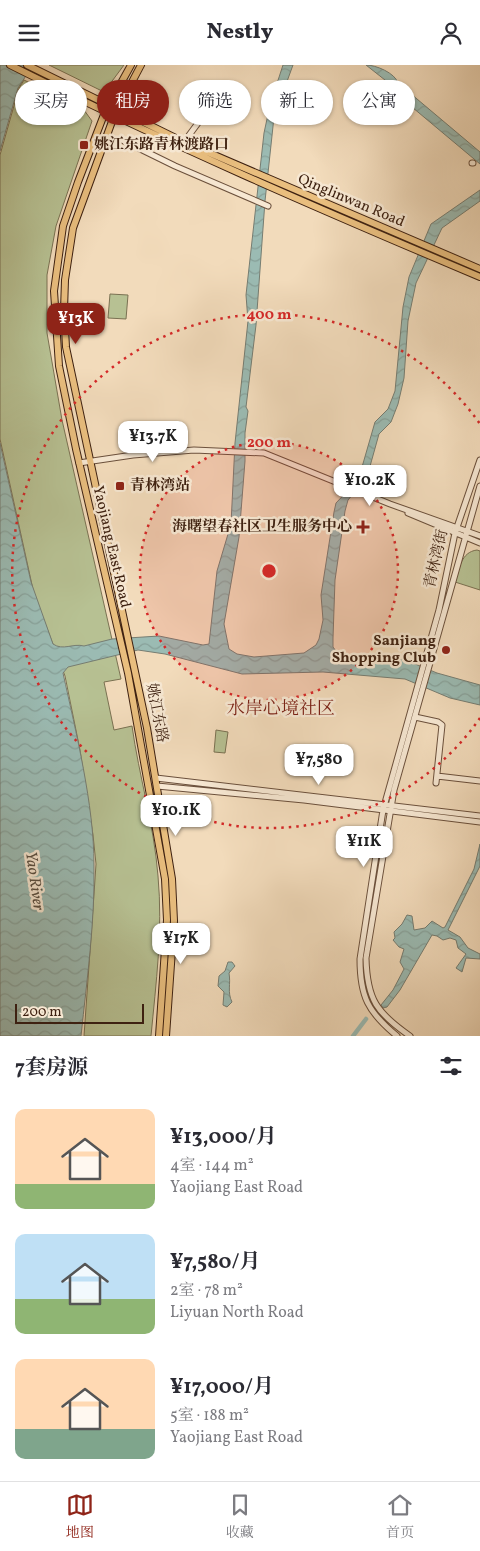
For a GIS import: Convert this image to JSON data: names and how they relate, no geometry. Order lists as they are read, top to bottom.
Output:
{
  "streets": {
    "main road": ["Qinglinwan Road", "Yaojiang East Road", "姚江东路"],
    "street": ["青林湾街"]
  },
  "crossings": [
    ["Yaojiang East Road", "姚江东路"]
  ],
  "districts": ["水岸心境社区"],
  "water": ["Yao River"],
  "places": {
    "transit": ["姚江东路青林渡路口", "青林湾站"],
    "health": ["海曙望春社区卫生服务中心"],
    "other": ["Sanjiang Shopping Club"]
  },
  "scale_bar": "200 m",
  "page": {
    "header": "Nestly",
    "chip": [
      "买房",
      "租房",
      "筛选",
      "新上",
      "公寓"
    ],
    "price": [
      "¥13K",
      "¥13.7K",
      "¥10.2K",
      "¥7,580",
      "¥10.1K",
      "¥11K",
      "¥17K"
    ],
    "scale": "200 m",
    "heading": "7套房源",
    "list": [
      {
        "name": "¥13,000/月",
        "note": "4室 · 144 m² · Yaojiang East Road"
      },
      {
        "name": "¥7,580/月",
        "note": "2室 · 78 m² · Liyuan North Road"
      },
      {
        "name": "¥17,000/月",
        "note": "5室 · 188 m² · Yaojiang East Road"
      }
    ],
    "tabs": ["地图", "收藏", "首页"]
  },
  "rings": ["400 m", "200 m"]
}
